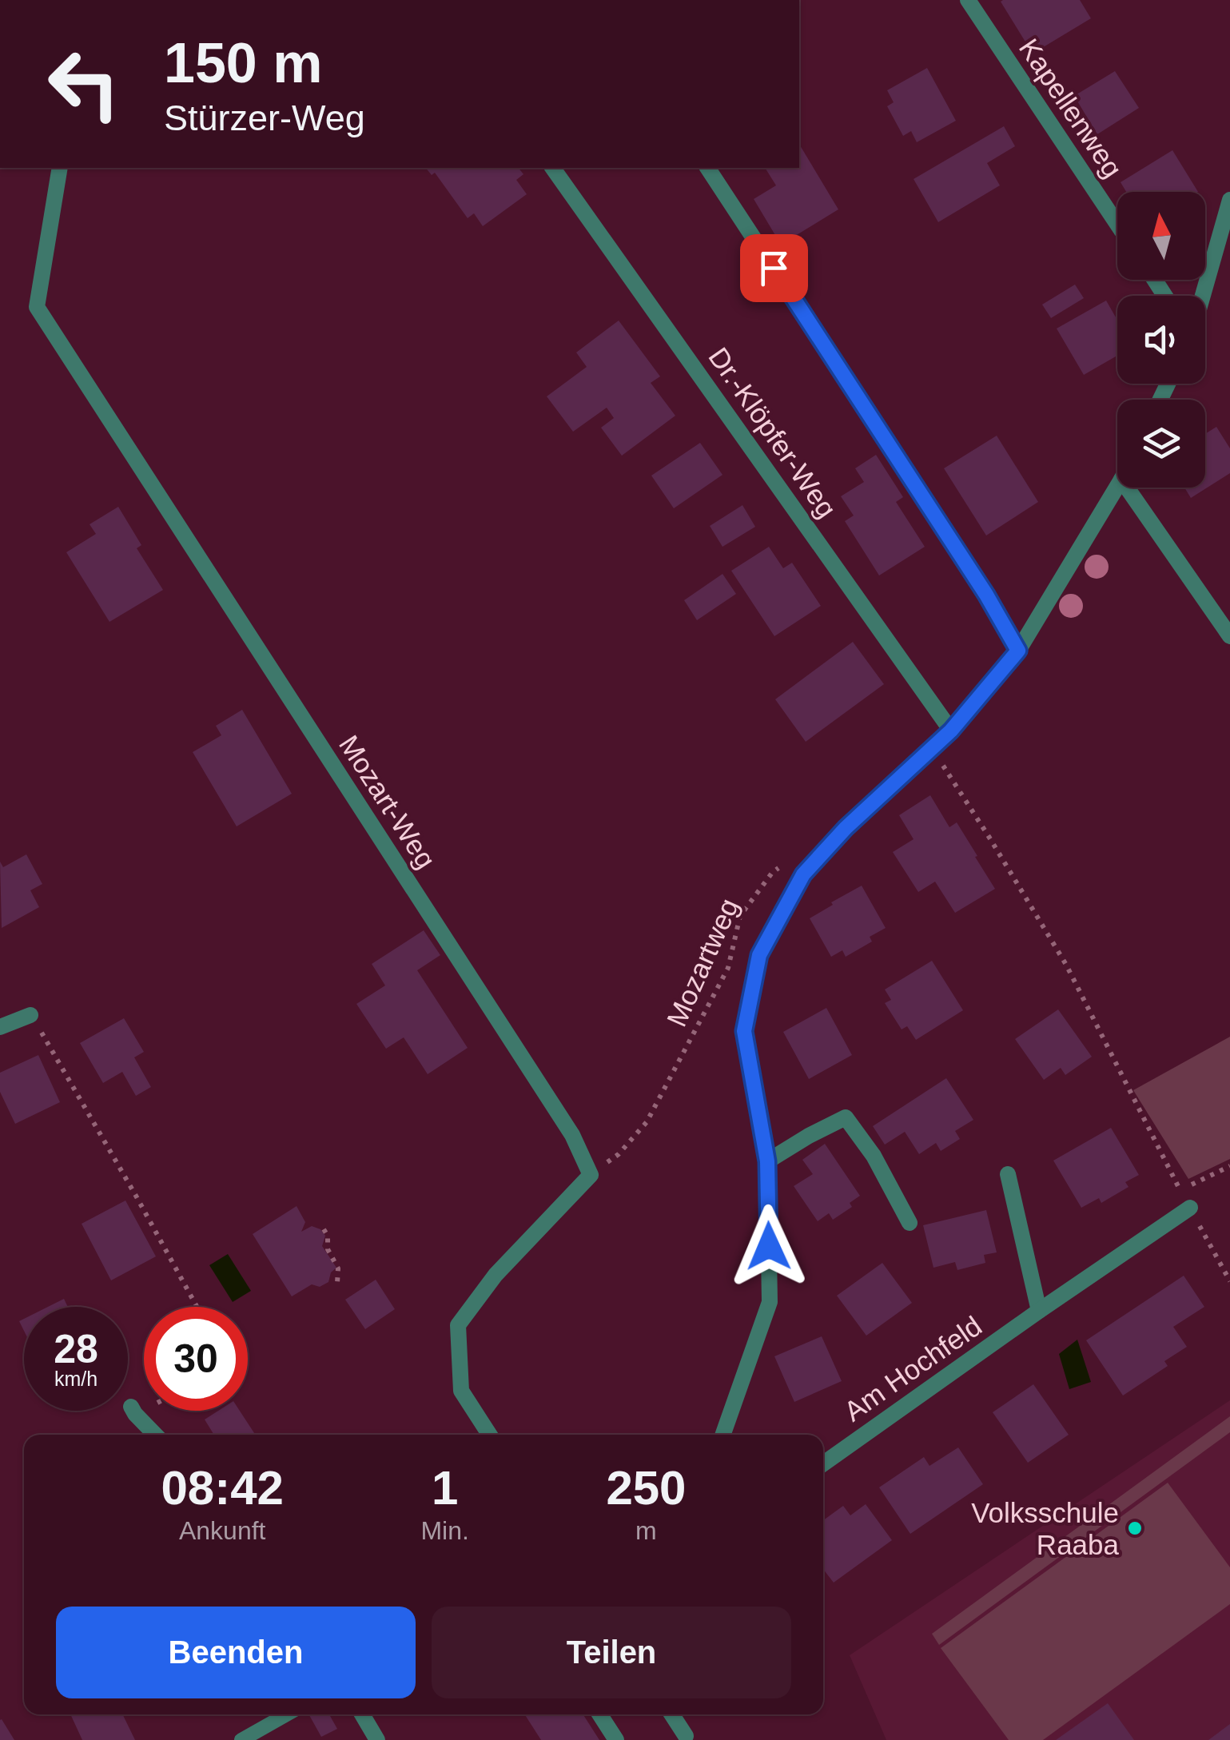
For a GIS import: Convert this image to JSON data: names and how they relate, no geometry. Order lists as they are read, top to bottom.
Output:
{
  "streets": {
    "street": [
      "Kapellenweg",
      "Dr.-Klöpfer-Weg",
      "Mozart-Weg",
      "Am Hochfeld"
    ],
    "path": ["Mozartweg"]
  },
  "crossings": [
    ["Mozart-Weg", "Mozartweg"]
  ],
  "places": ["Volksschule Raaba"],
  "north": "top",
  "page": {
    "turn": ["150 m", "Stürzer-Weg"],
    "speed": "28 km/h",
    "limit": "30",
    "eta": [
      "08:42",
      "Ankunft",
      "1",
      "Min.",
      "250",
      "m"
    ],
    "buttons": ["Beenden", "Teilen"]
  }
}
